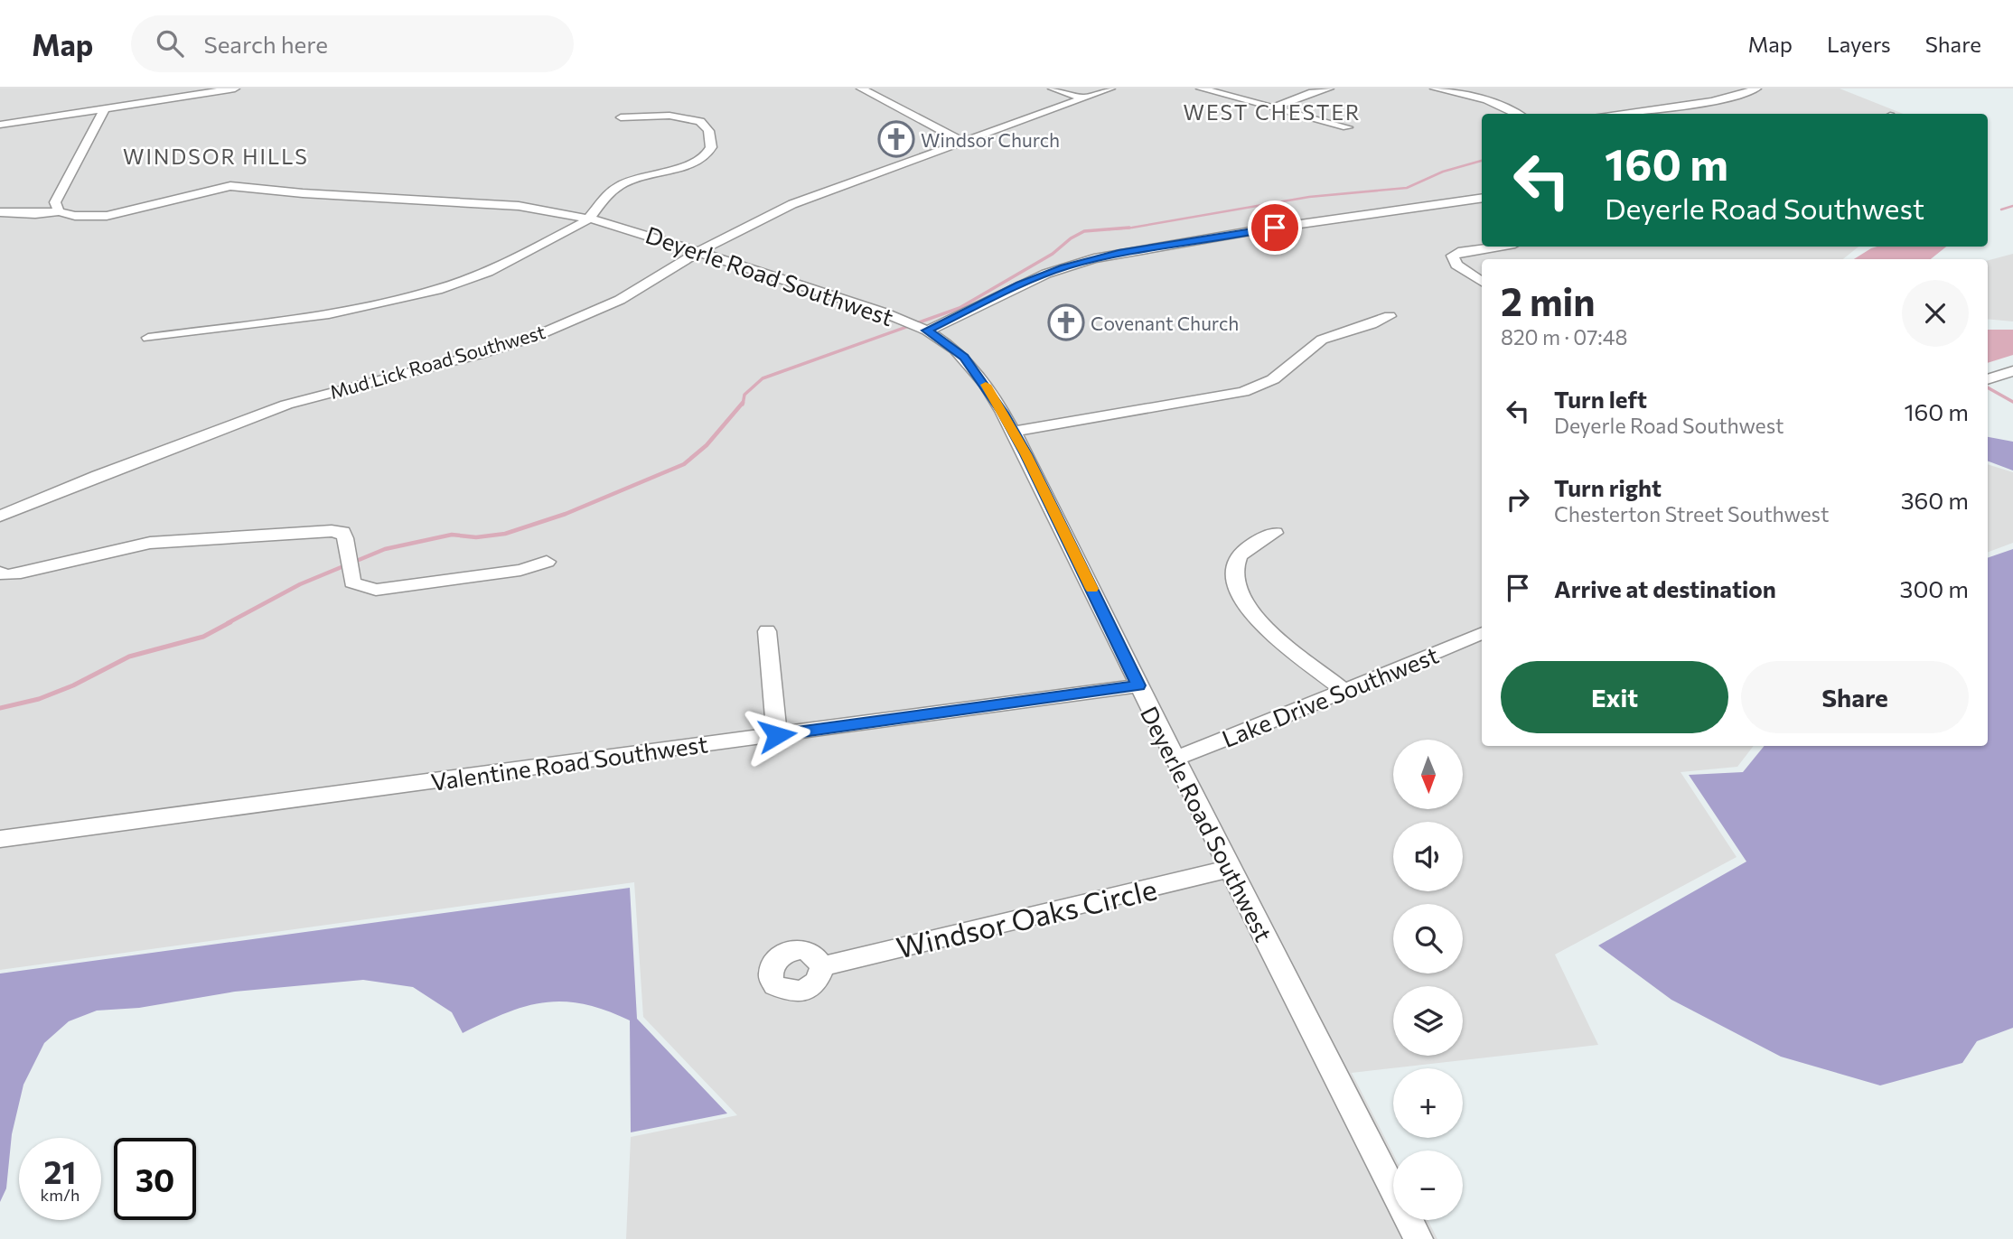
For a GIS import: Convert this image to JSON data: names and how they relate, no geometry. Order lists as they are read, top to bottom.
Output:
{
  "streets": {
    "street": [
      "Deyerle Road Southwest",
      "Mud Lick Road Southwest",
      "Lake Drive Southwest",
      "Valentine Road Southwest",
      "Windsor Oaks Circle"
    ]
  },
  "crossings": [
    ["Deyerle Road Southwest", "Mud Lick Road Southwest"],
    ["Deyerle Road Southwest", "Lake Drive Southwest"],
    ["Deyerle Road Southwest", "Valentine Road Southwest"],
    ["Deyerle Road Southwest", "Windsor Oaks Circle"]
  ],
  "districts": ["WEST CHESTER", "WINDSOR HILLS"],
  "places": {
    "church": ["Windsor Church", "Covenant Church"]
  },
  "north": "bottom",
  "page": {
    "header": "Map",
    "search": "Search here",
    "nav": ["Map", "Layers", "Share"],
    "turn": ["160 m", "Deyerle Road Southwest"],
    "heading": ["2 min", "820 m · 07:48"],
    "list": [
      {
        "name": "Turn left",
        "note": "Deyerle Road Southwest",
        "value": "160 m"
      },
      {
        "name": "Turn right",
        "note": "Chesterton Street Southwest",
        "value": "360 m"
      },
      {
        "name": "Arrive at destination",
        "value": "300 m"
      }
    ],
    "buttons": ["Exit", "Share"],
    "map_buttons": ["+", "−"],
    "speed": "21 km/h",
    "limit": "30"
  }
}
